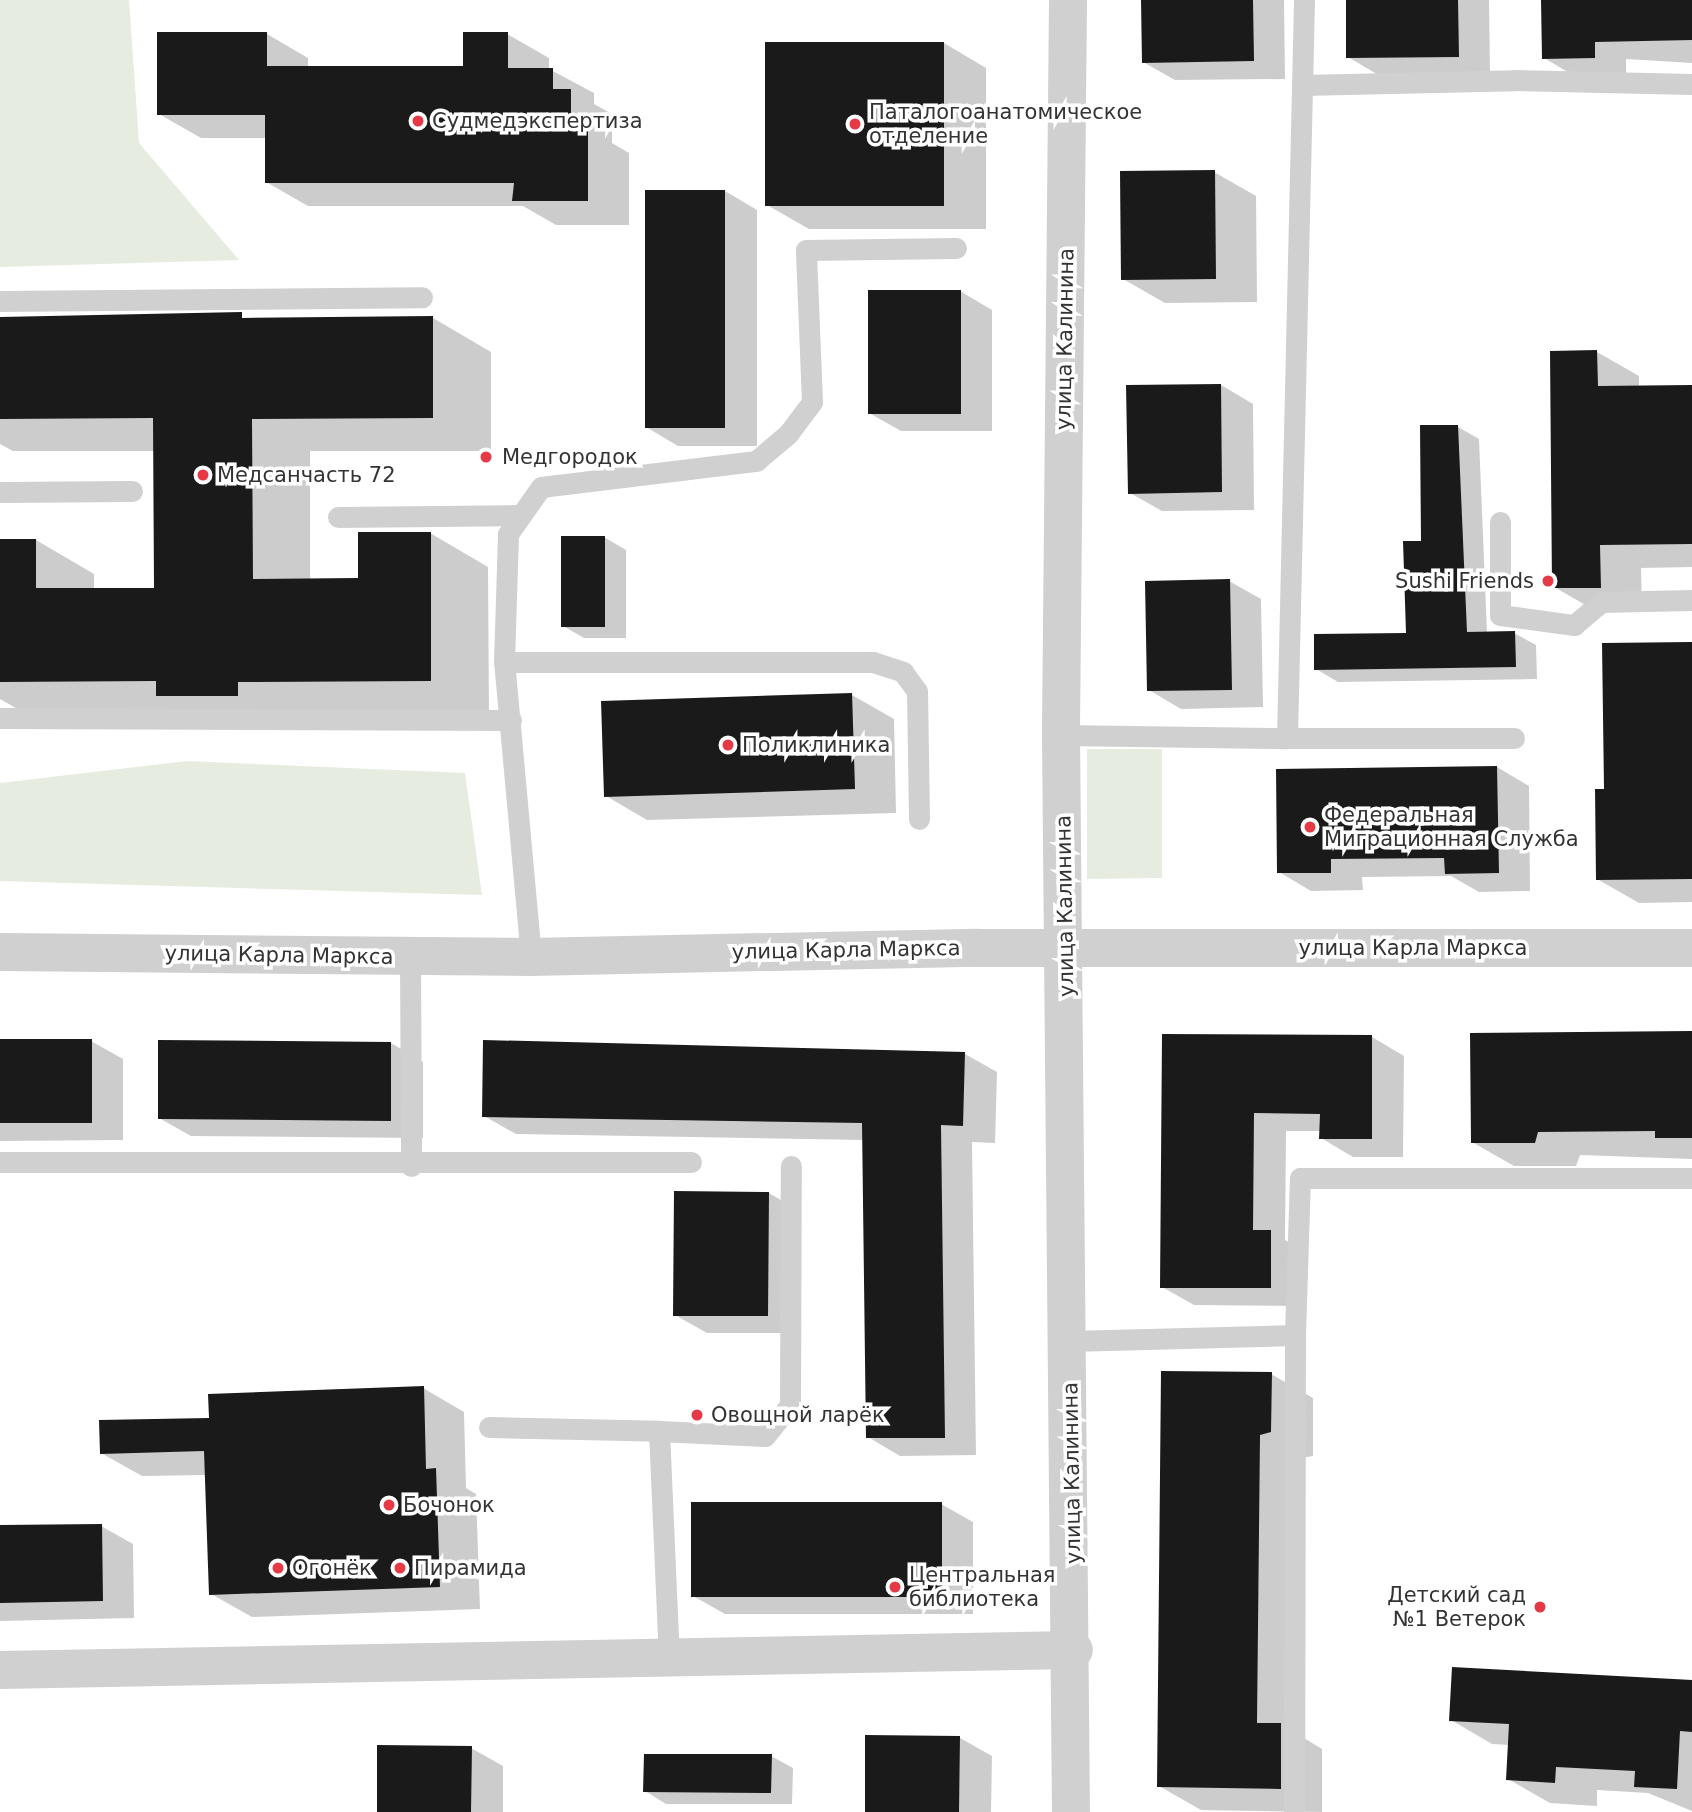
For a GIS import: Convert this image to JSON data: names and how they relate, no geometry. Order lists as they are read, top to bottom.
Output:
{
  "streets": {
    "street": ["улица Калинина", "улица Карла Маркса"]
  },
  "crossings": [
    ["улица Калинина", "улица Карла Маркса"]
  ],
  "places": [
    "Судмедэкспертиза",
    "Паталогоанатомическое отделение",
    "Медгородок",
    "Медсанчасть 72",
    "Sushi Friends",
    "Поликлиника",
    "Федеральная Миграционная Служба",
    "Овощной ларёк",
    "Бочoнок",
    "Огонёк",
    "Пирамида",
    "Центральная библиотека",
    "Детский сад №1 Ветерок"
  ]
}
